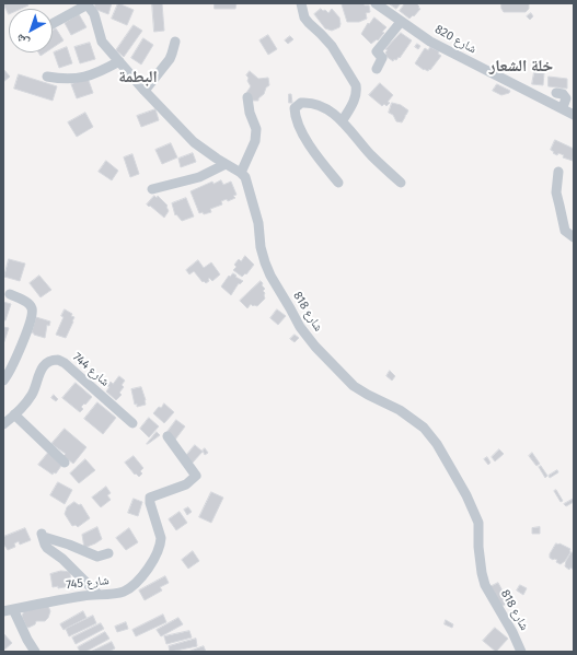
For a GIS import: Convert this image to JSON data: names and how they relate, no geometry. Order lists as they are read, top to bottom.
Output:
{
  "streets": {
    "street": [
      "شارع 820",
      "شارع 818",
      "شارع 744",
      "شارع 745"
    ]
  },
  "districts": ["خلة الشعار", "البطمة"],
  "north": "bottom left"
}
